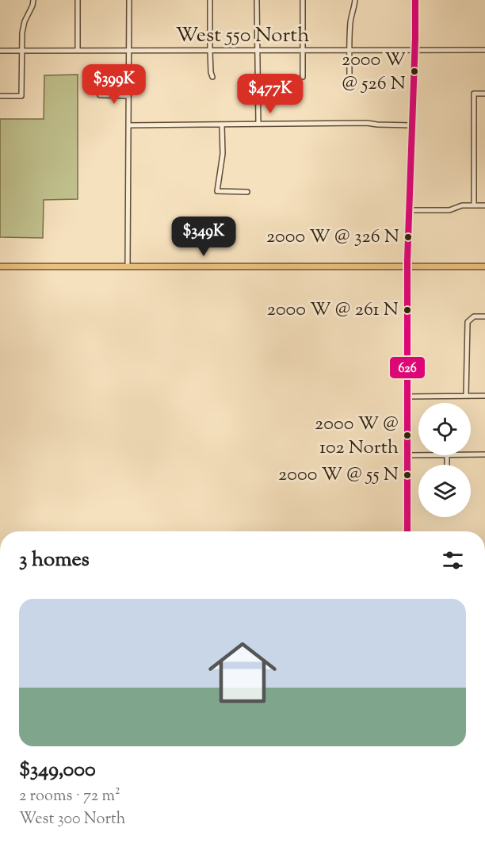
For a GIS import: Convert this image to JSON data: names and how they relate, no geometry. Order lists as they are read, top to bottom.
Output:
{
  "streets": {
    "street": ["West 550 North"]
  },
  "places": [
    "2000 W @ 526 N",
    "2000 W @ 326 N",
    "2000 W @ 261 N",
    "2000 W @ 102 North",
    "2000 W @ 55 N"
  ],
  "lines": ["transit line 626"],
  "page": {
    "price": ["$399K", "$477K", "$349K"],
    "heading": "3 homes",
    "list": [
      {
        "name": "$349,000",
        "note": "2 rooms · 72 m² · West 300 North"
      }
    ]
  }
}
